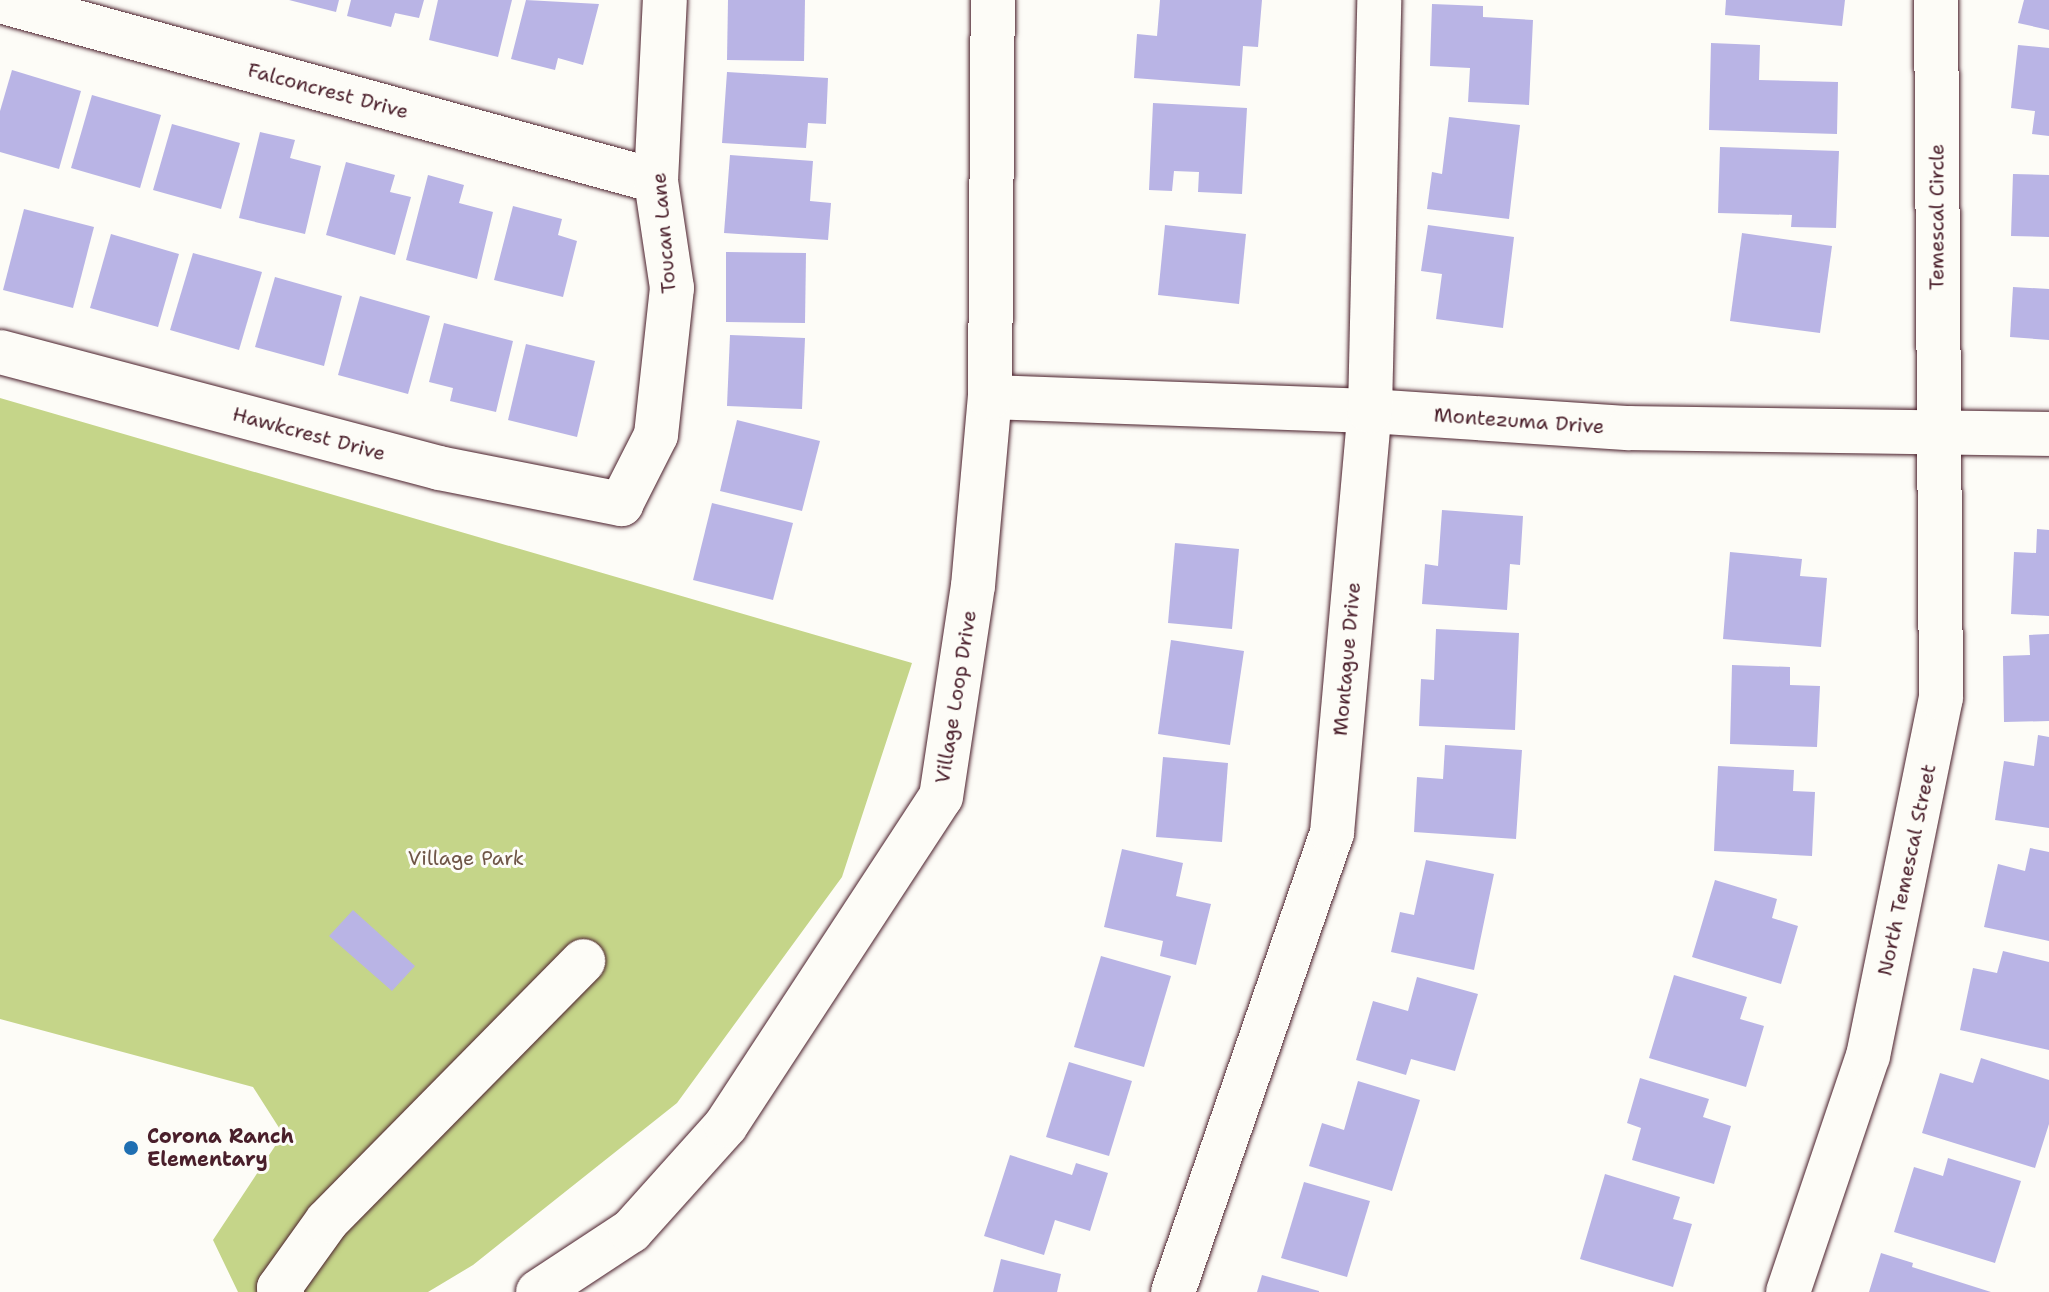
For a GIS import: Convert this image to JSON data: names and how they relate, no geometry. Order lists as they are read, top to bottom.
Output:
{
  "streets": {
    "street": [
      "Falconcrest Drive",
      "Temescal Circle",
      "Toucan Lane",
      "Montezuma Drive",
      "Hawkcrest Drive",
      "Montague Drive",
      "Village Loop Drive",
      "North Temescal Street"
    ]
  },
  "crossings": [
    ["Falconcrest Drive", "Toucan Lane"],
    ["Temescal Circle", "Montezuma Drive"],
    ["Temescal Circle", "North Temescal Street"],
    ["Toucan Lane", "Hawkcrest Drive"],
    ["Montezuma Drive", "Montague Drive"],
    ["Montezuma Drive", "Village Loop Drive"],
    ["Montezuma Drive", "North Temescal Street"]
  ],
  "parks": ["Village Park"],
  "places": ["Corona Ranch Elementary"]
}
